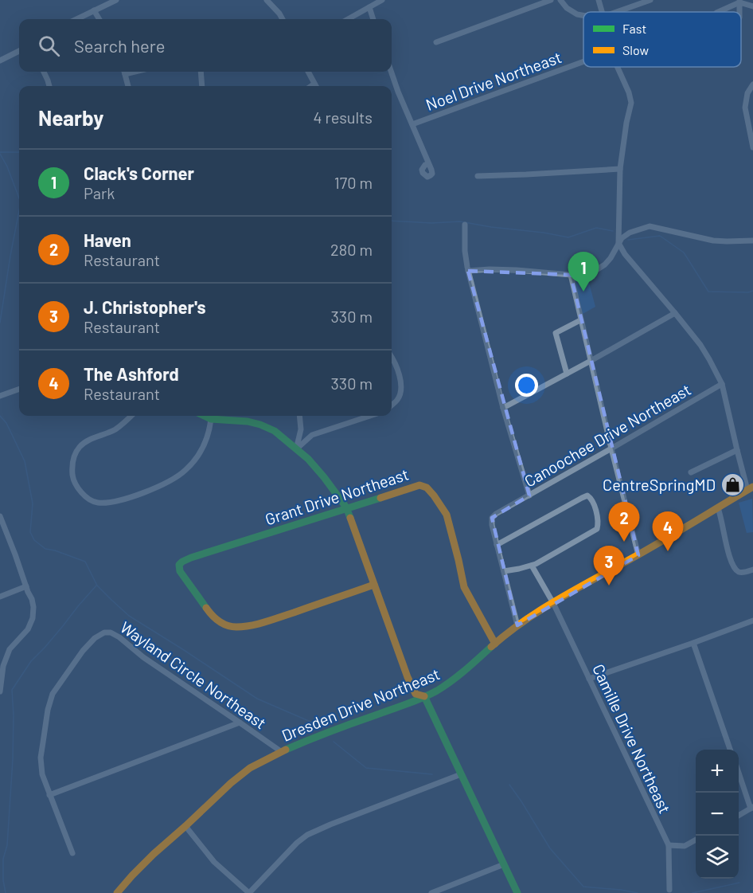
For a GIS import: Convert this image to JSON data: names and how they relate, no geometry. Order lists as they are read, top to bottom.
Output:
{
  "streets": {
    "street": [
      "Noel Drive Northeast",
      "Canoochee Drive Northeast",
      "Grant Drive Northeast",
      "Wayland Circle Northeast",
      "Dresden Drive Northeast",
      "Camille Drive Northeast"
    ]
  },
  "crossings": [
    ["Grant Drive Northeast", "Dresden Drive Northeast"],
    ["Wayland Circle Northeast", "Dresden Drive Northeast"],
    ["Dresden Drive Northeast", "Camille Drive Northeast"]
  ],
  "places": {
    "shop": ["CentreSpringMD"]
  },
  "legend": ["Fast", "Slow"],
  "page": {
    "search": "Search here",
    "heading": ["Nearby", "4 results"],
    "list": [
      {
        "mark": "1",
        "name": "Clack's Corner",
        "note": "Park",
        "value": "170 m"
      },
      {
        "mark": "2",
        "name": "Haven",
        "note": "Restaurant",
        "value": "280 m"
      },
      {
        "mark": "3",
        "name": "J. Christopher's",
        "note": "Restaurant",
        "value": "330 m"
      },
      {
        "mark": "4",
        "name": "The Ashford",
        "note": "Restaurant",
        "value": "330 m"
      }
    ],
    "pins": [
      "1",
      "2",
      "4",
      "3"
    ],
    "map_buttons": ["+", "−"]
  }
}
